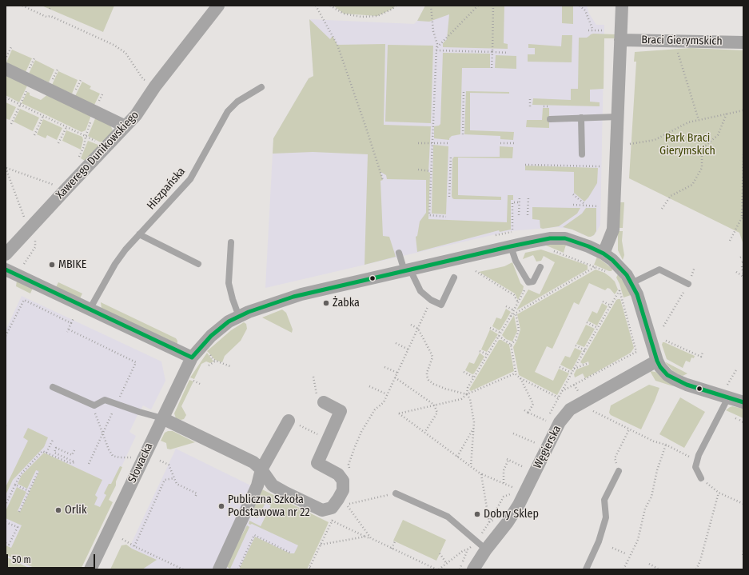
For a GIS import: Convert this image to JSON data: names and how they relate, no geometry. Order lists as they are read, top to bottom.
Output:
{
  "streets": {
    "street": [
      "Braci Gierymskich",
      "Xawerego Dunikowskiego",
      "Węgierska",
      "Słowacka"
    ],
    "lane": ["Hiszpańska"]
  },
  "crossings": [
    ["Węgierska", "Słowacka"]
  ],
  "parks": ["Park Braci Gierymskich"],
  "places": [
    "MBIKE",
    "Żabka",
    "Publiczna Szkoła Podstawowa nr 22",
    "Orlik",
    "Dobry Sklep"
  ],
  "scale_bar": "50 m"
}
